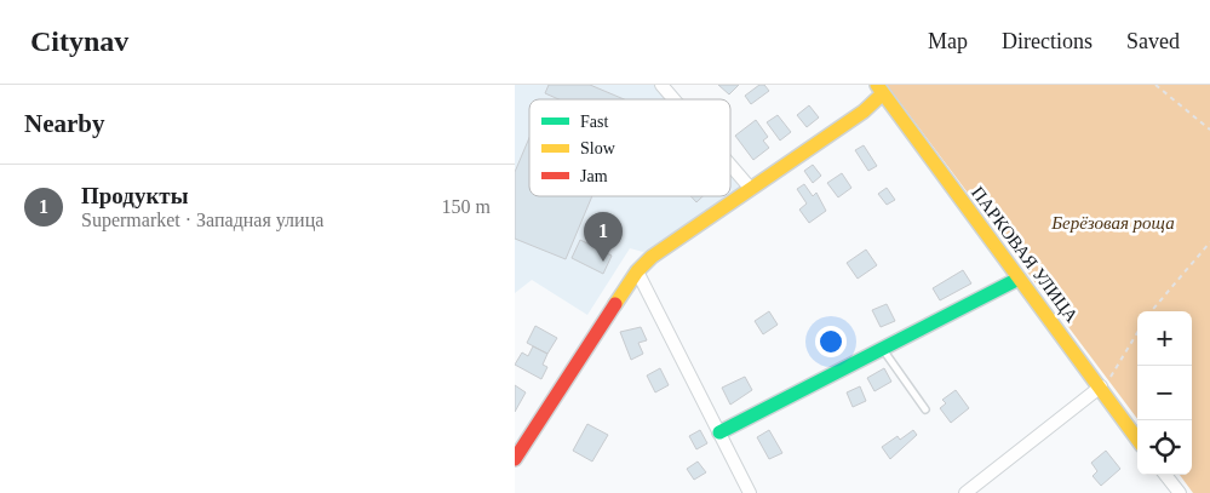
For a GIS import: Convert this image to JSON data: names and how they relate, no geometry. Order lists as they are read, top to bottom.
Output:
{
  "streets": {
    "street": ["ПАРКОВАЯ УЛИЦА"]
  },
  "parks": ["Берёзовая роща"],
  "legend": ["Fast", "Slow", "Jam"],
  "page": {
    "header": "Citynav",
    "nav": ["Map", "Directions", "Saved"],
    "heading": "Nearby",
    "list": [
      {
        "mark": "1",
        "name": "Продукты",
        "note": "Supermarket · Западная улица",
        "value": "150 m"
      }
    ],
    "pins": "1",
    "map_buttons": ["+", "−"]
  }
}
